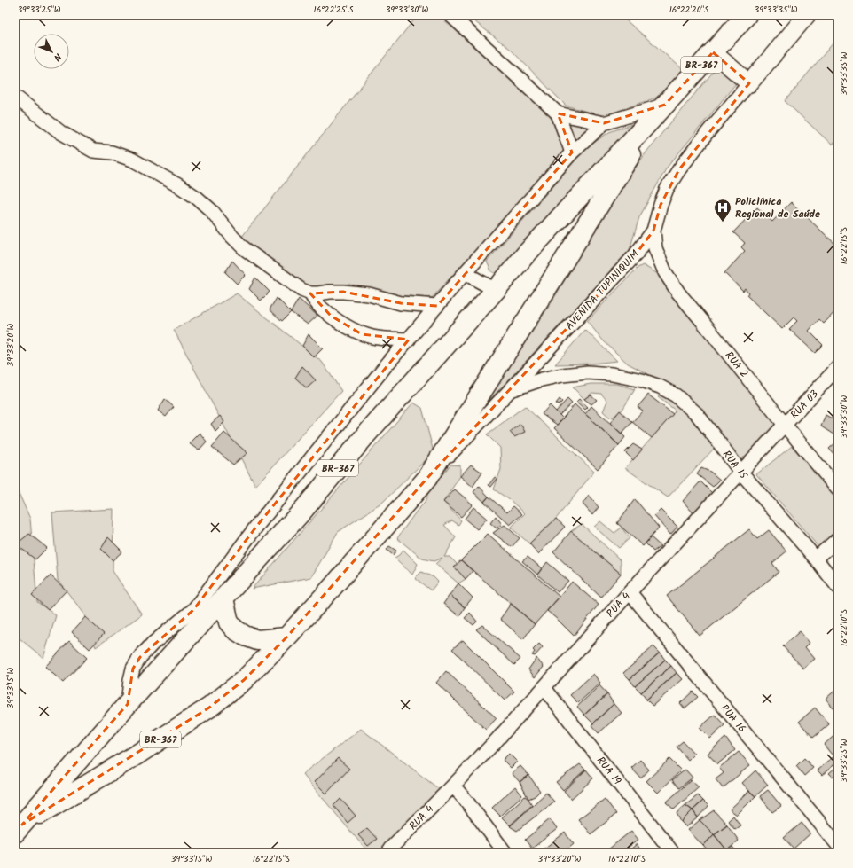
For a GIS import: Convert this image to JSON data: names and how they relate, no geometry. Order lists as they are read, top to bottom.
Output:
{
  "streets": {
    "main road": ["BR-367"],
    "street": [
      "AVENIDA TUPINIQUIM",
      "RUA 2",
      "RUA 03",
      "RUA 15",
      "RUA 4",
      "RUA 16",
      "RUA 19"
    ]
  },
  "crossings": [
    ["BR-367", "AVENIDA TUPINIQUIM"],
    ["AVENIDA TUPINIQUIM", "RUA 2"],
    ["AVENIDA TUPINIQUIM", "RUA 15"],
    ["RUA 2", "RUA 03"],
    ["RUA 2", "RUA 4"],
    ["RUA 03", "RUA 4"],
    ["RUA 15", "RUA 4"],
    ["RUA 4", "RUA 16"],
    ["RUA 4", "RUA 19"]
  ],
  "places": {
    "hospital": ["Policlínica Regional de Saúde"]
  },
  "north": "bottom right",
  "coordinates": [
    "39°33'25\"W",
    "16°22'25\"S",
    "39°33'30\"W",
    "16°22'20\"S",
    "39°33'35\"W",
    "16°22'15\"S",
    "39°33'20\"W",
    "16°22'10\"S",
    "39°33'15\"W"
  ]
}
